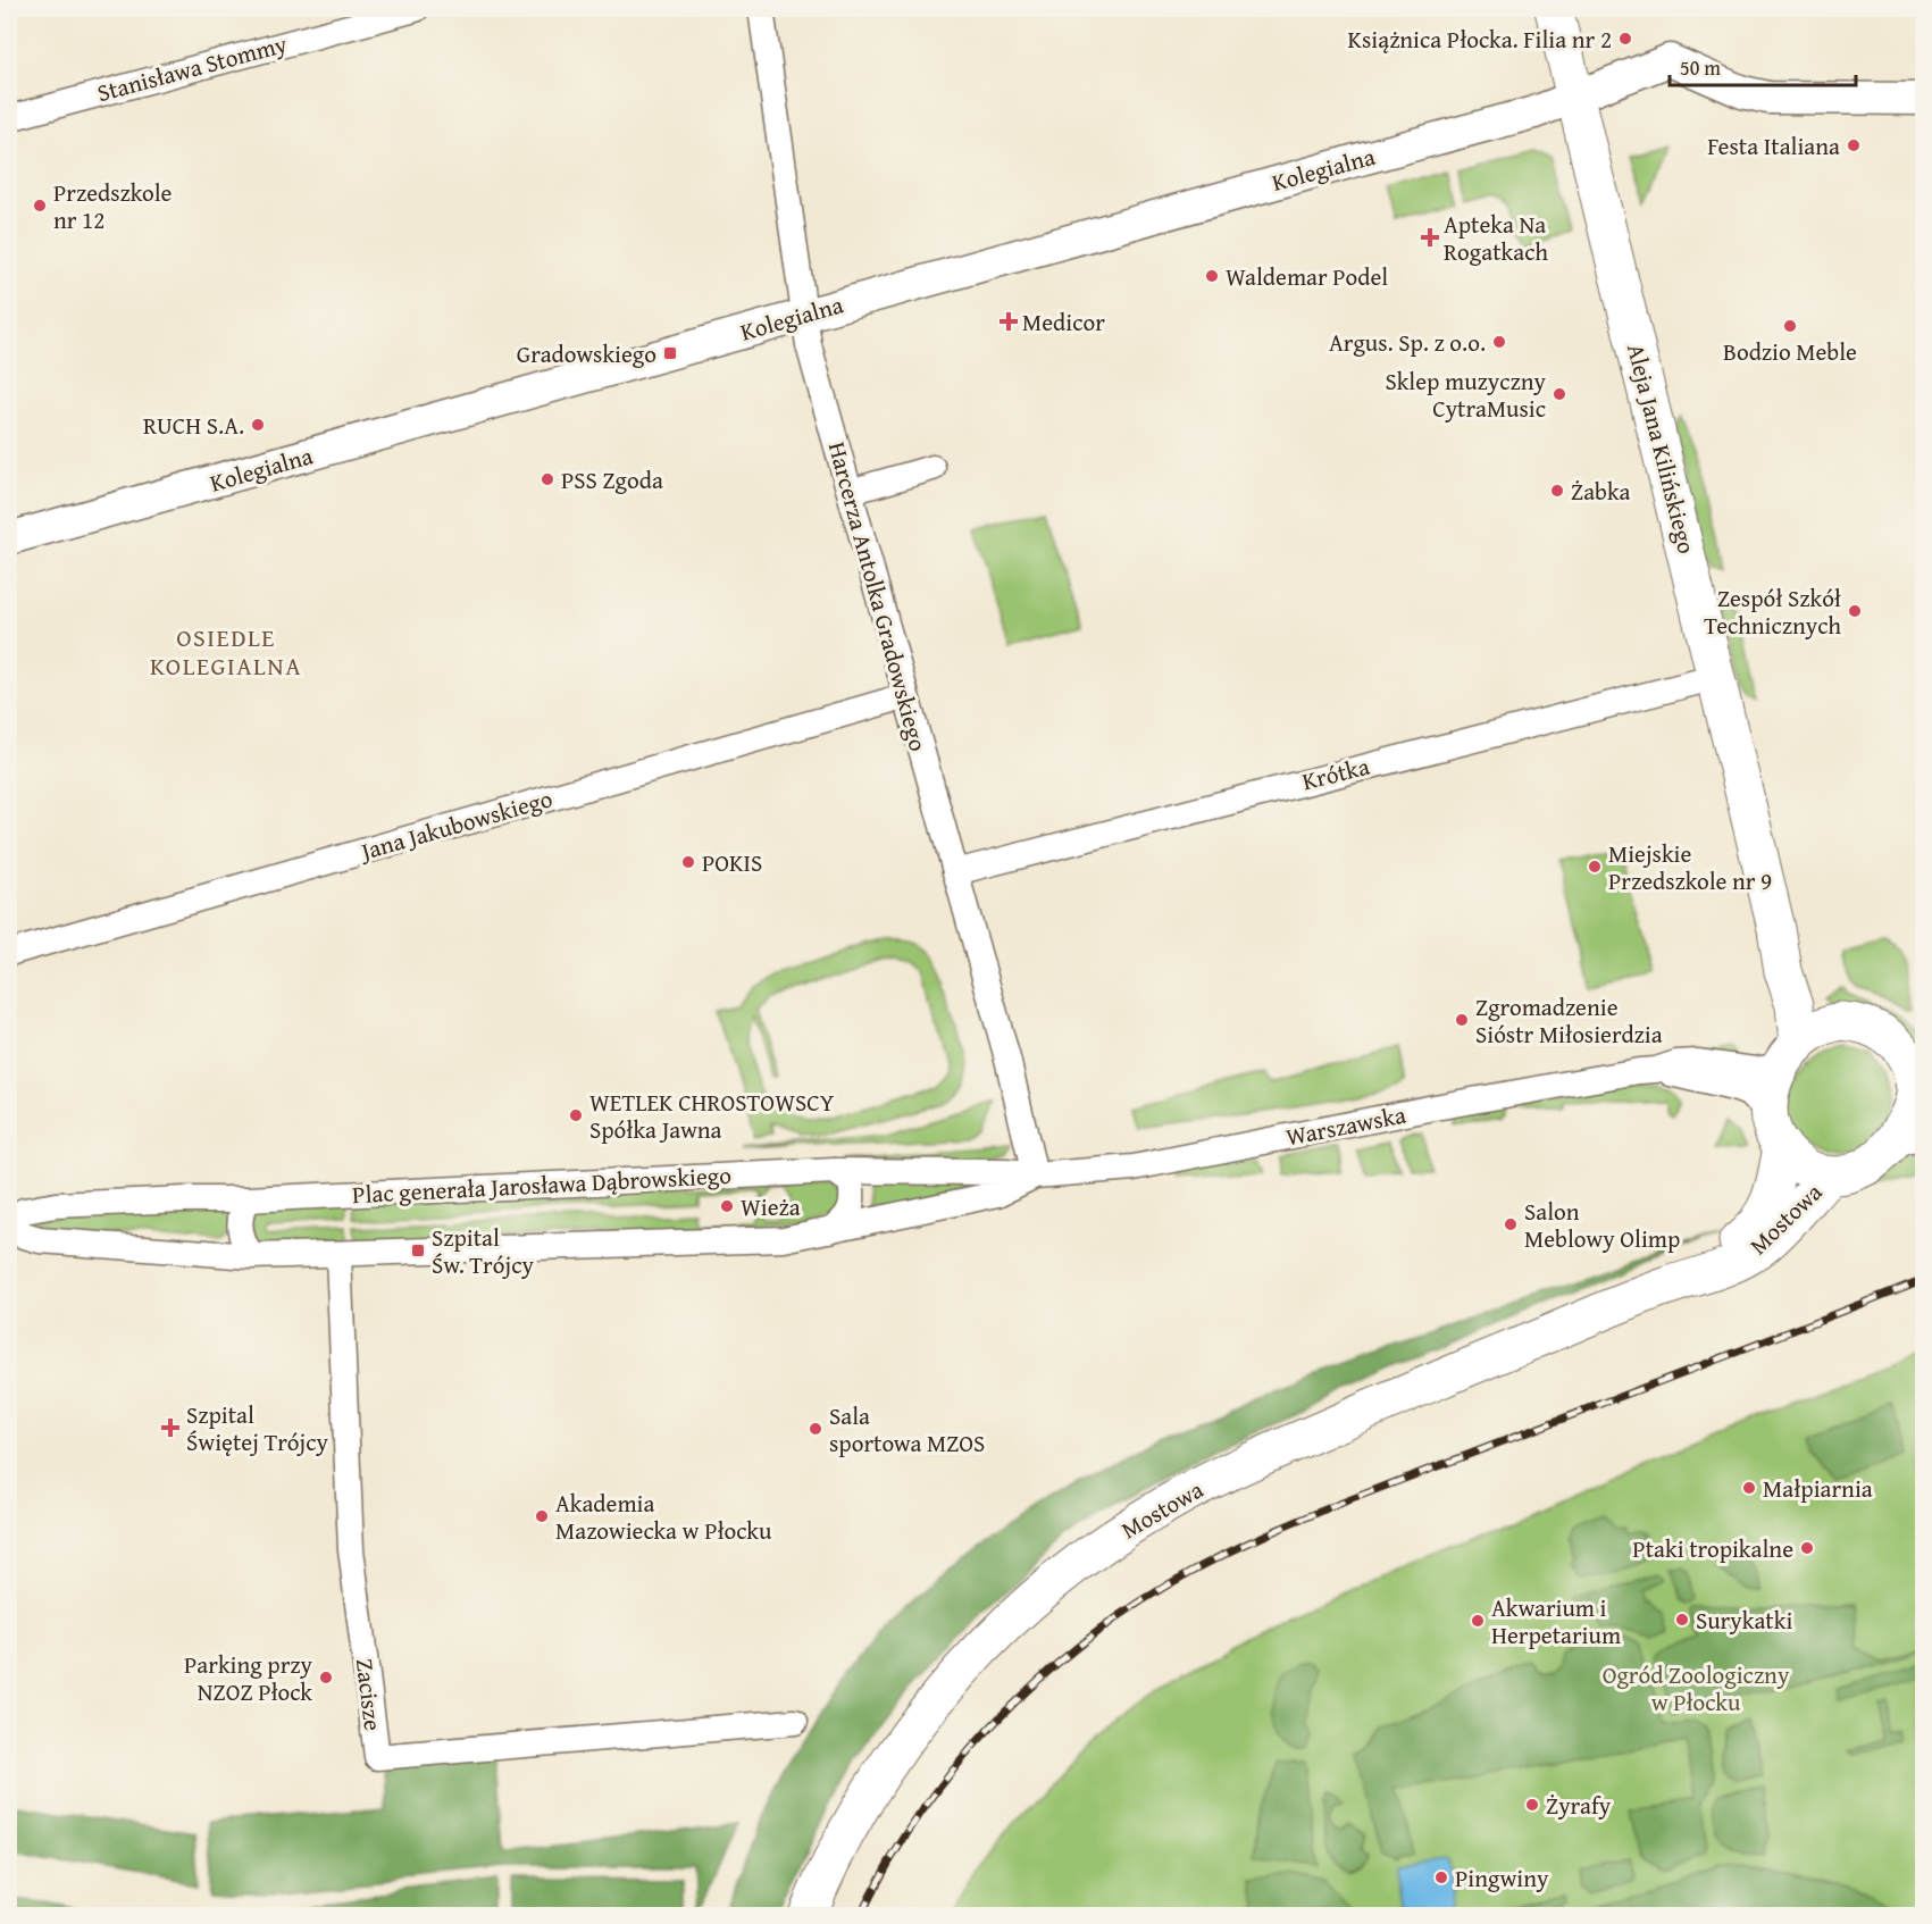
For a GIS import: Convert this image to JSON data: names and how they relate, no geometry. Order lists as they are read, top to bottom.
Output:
{
  "streets": {
    "main road": ["Aleja Jana Kilińskiego", "Mostowa"],
    "street": [
      "Stanisława Stommy",
      "Kolegialna",
      "Harcerza Antolka Gradowskiego",
      "Krótka",
      "Jana Jakubowskiego",
      "Warszawska",
      "Plac generała Jarosława Dąbrowskiego",
      "Zacisze"
    ]
  },
  "crossings": [
    ["Kolegialna", "Aleja Jana Kilińskiego"],
    ["Kolegialna", "Harcerza Antolka Gradowskiego"],
    ["Aleja Jana Kilińskiego", "Krótka"],
    ["Aleja Jana Kilińskiego", "Warszawska"],
    ["Aleja Jana Kilińskiego", "Mostowa"],
    ["Harcerza Antolka Gradowskiego", "Krótka"],
    ["Harcerza Antolka Gradowskiego", "Jana Jakubowskiego"],
    ["Harcerza Antolka Gradowskiego", "Warszawska"],
    ["Harcerza Antolka Gradowskiego", "Plac generała Jarosława Dąbrowskiego"],
    ["Warszawska", "Plac generała Jarosława Dąbrowskiego"],
    ["Warszawska", "Mostowa"]
  ],
  "districts": ["OSIEDLE KOLEGIALNA"],
  "parks": ["Ogród Zoologiczny w Płocku"],
  "places": {
    "other": [
      "Książnica Płocka. Filia nr 2",
      "Festa Italiana",
      "Przedszkole nr 12",
      "Waldemar Podel",
      "Bodzio Meble",
      "Argus. Sp. z o.o.",
      "Sklep muzyczny CytraMusic",
      "RUCH S.A.",
      "PSS Zgoda",
      "Żabka",
      "Zespół Szkół Technicznych",
      "POKIS",
      "Miejskie Przedszkole nr 9",
      "Zgromadzenie Sióstr Miłosierdzia",
      "WETLEK CHROSTOWSCY Spółka Jawna",
      "Wieża",
      "Salon Meblowy Olimp",
      "Sala sportowa MZOS",
      "Małpiarnia",
      "Akademia Mazowiecka w Płocku",
      "Ptaki tropikalne",
      "Surykatki",
      "Akwarium i Herpetarium",
      "Parking przy NZOZ Płock",
      "Żyrafy",
      "Pingwiny"
    ],
    "health": ["Apteka Na Rogatkach", "Medicor", "Szpital Świętej Trójcy"],
    "transit": ["Gradowskiego", "Szpital Św. Trójcy"]
  },
  "scale_bar": "50 m"
}
